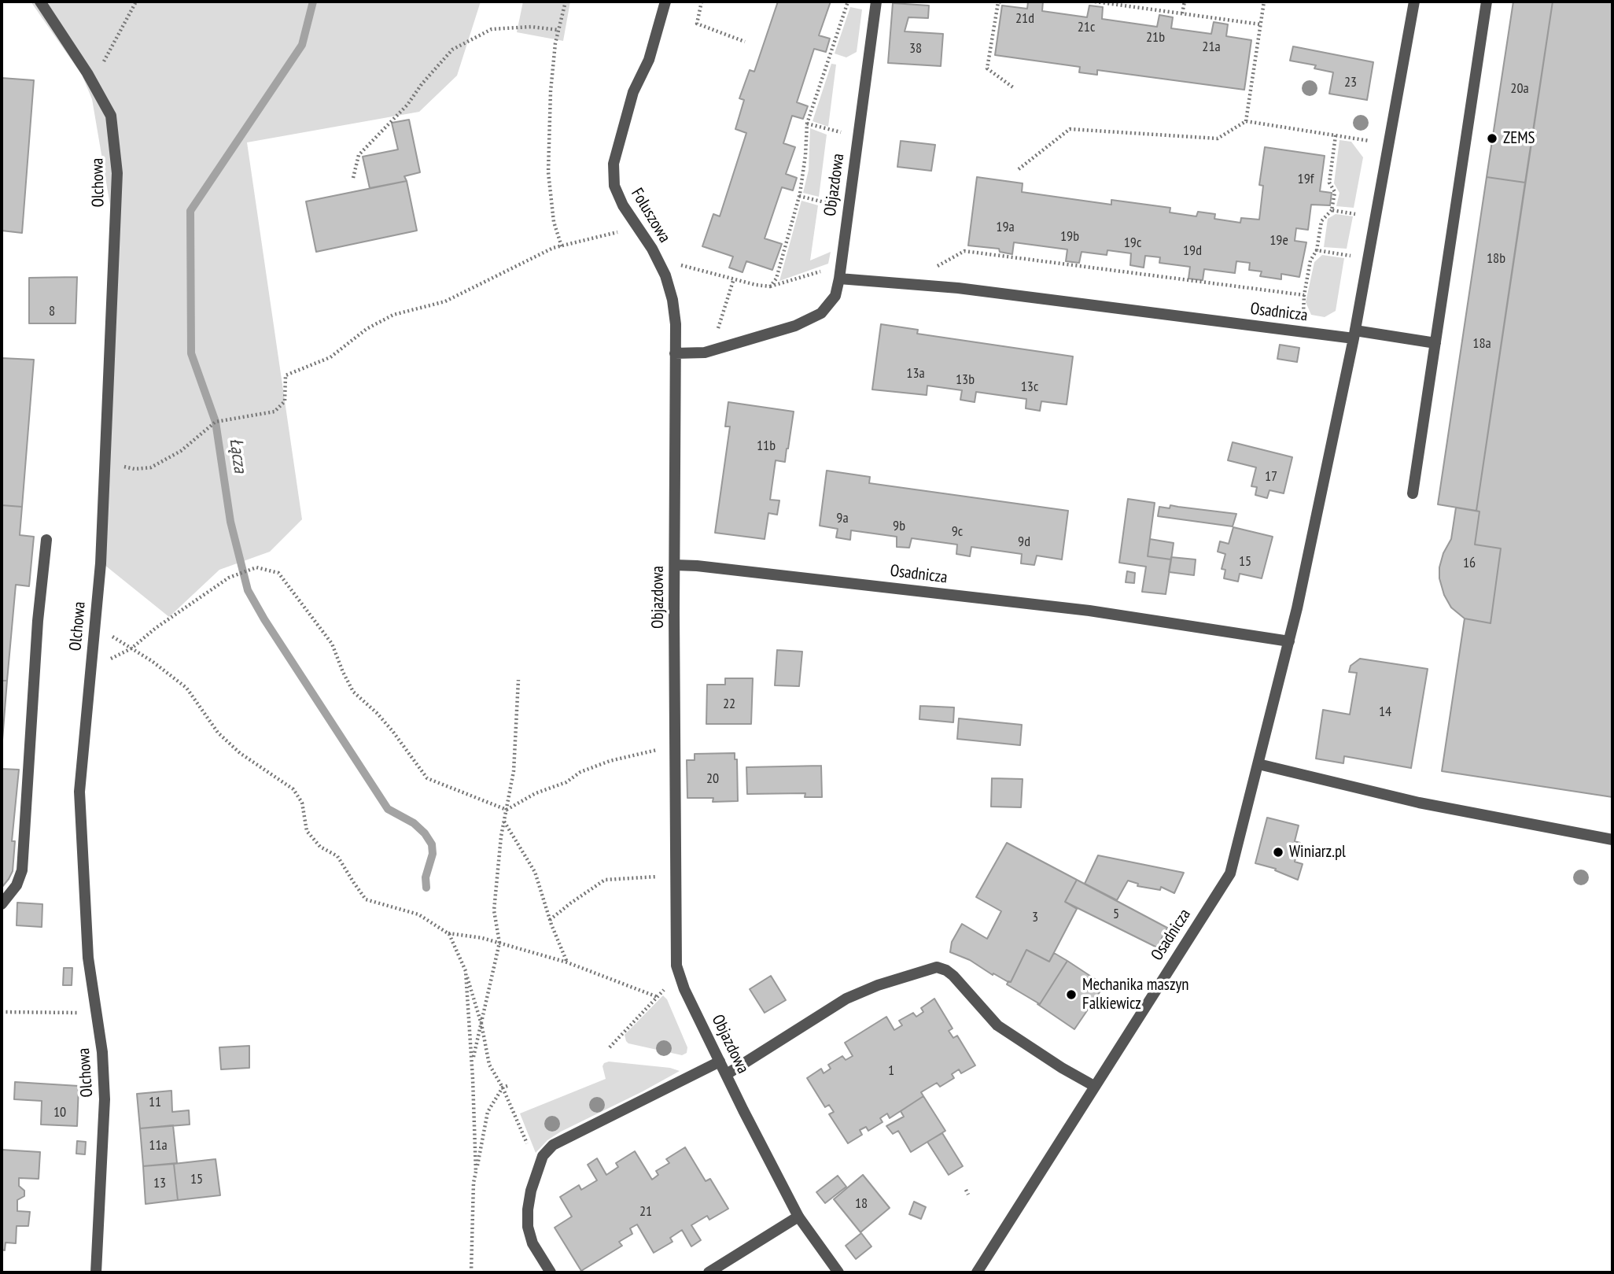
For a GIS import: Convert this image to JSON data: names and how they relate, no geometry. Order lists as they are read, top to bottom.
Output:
{
  "streets": {
    "street": [
      "Olchowa",
      "Objazdowa",
      "Foluszowa",
      "Osadnicza"
    ]
  },
  "crossings": [
    ["Objazdowa", "Foluszowa"],
    ["Objazdowa", "Osadnicza"]
  ],
  "water": ["Łącza"],
  "places": ["ZEMS", "Winiarz.pl", "Mechanika maszyn Falkiewicz"],
  "house_numbers": [
    "21d",
    "21c",
    "21b",
    "21a",
    "38",
    "23",
    "20a",
    "19f",
    "19a",
    "19b",
    "19e",
    "19c",
    "19d",
    "18b",
    "8",
    "18a",
    "13a",
    "13b",
    "13c",
    "11b",
    "17",
    "9a",
    "9b",
    "9c",
    "9d",
    "15",
    "16",
    "22",
    "14",
    "20",
    "5",
    "3",
    "1",
    "11",
    "10",
    "11a",
    "15",
    "13",
    "18",
    "21"
  ]
}
